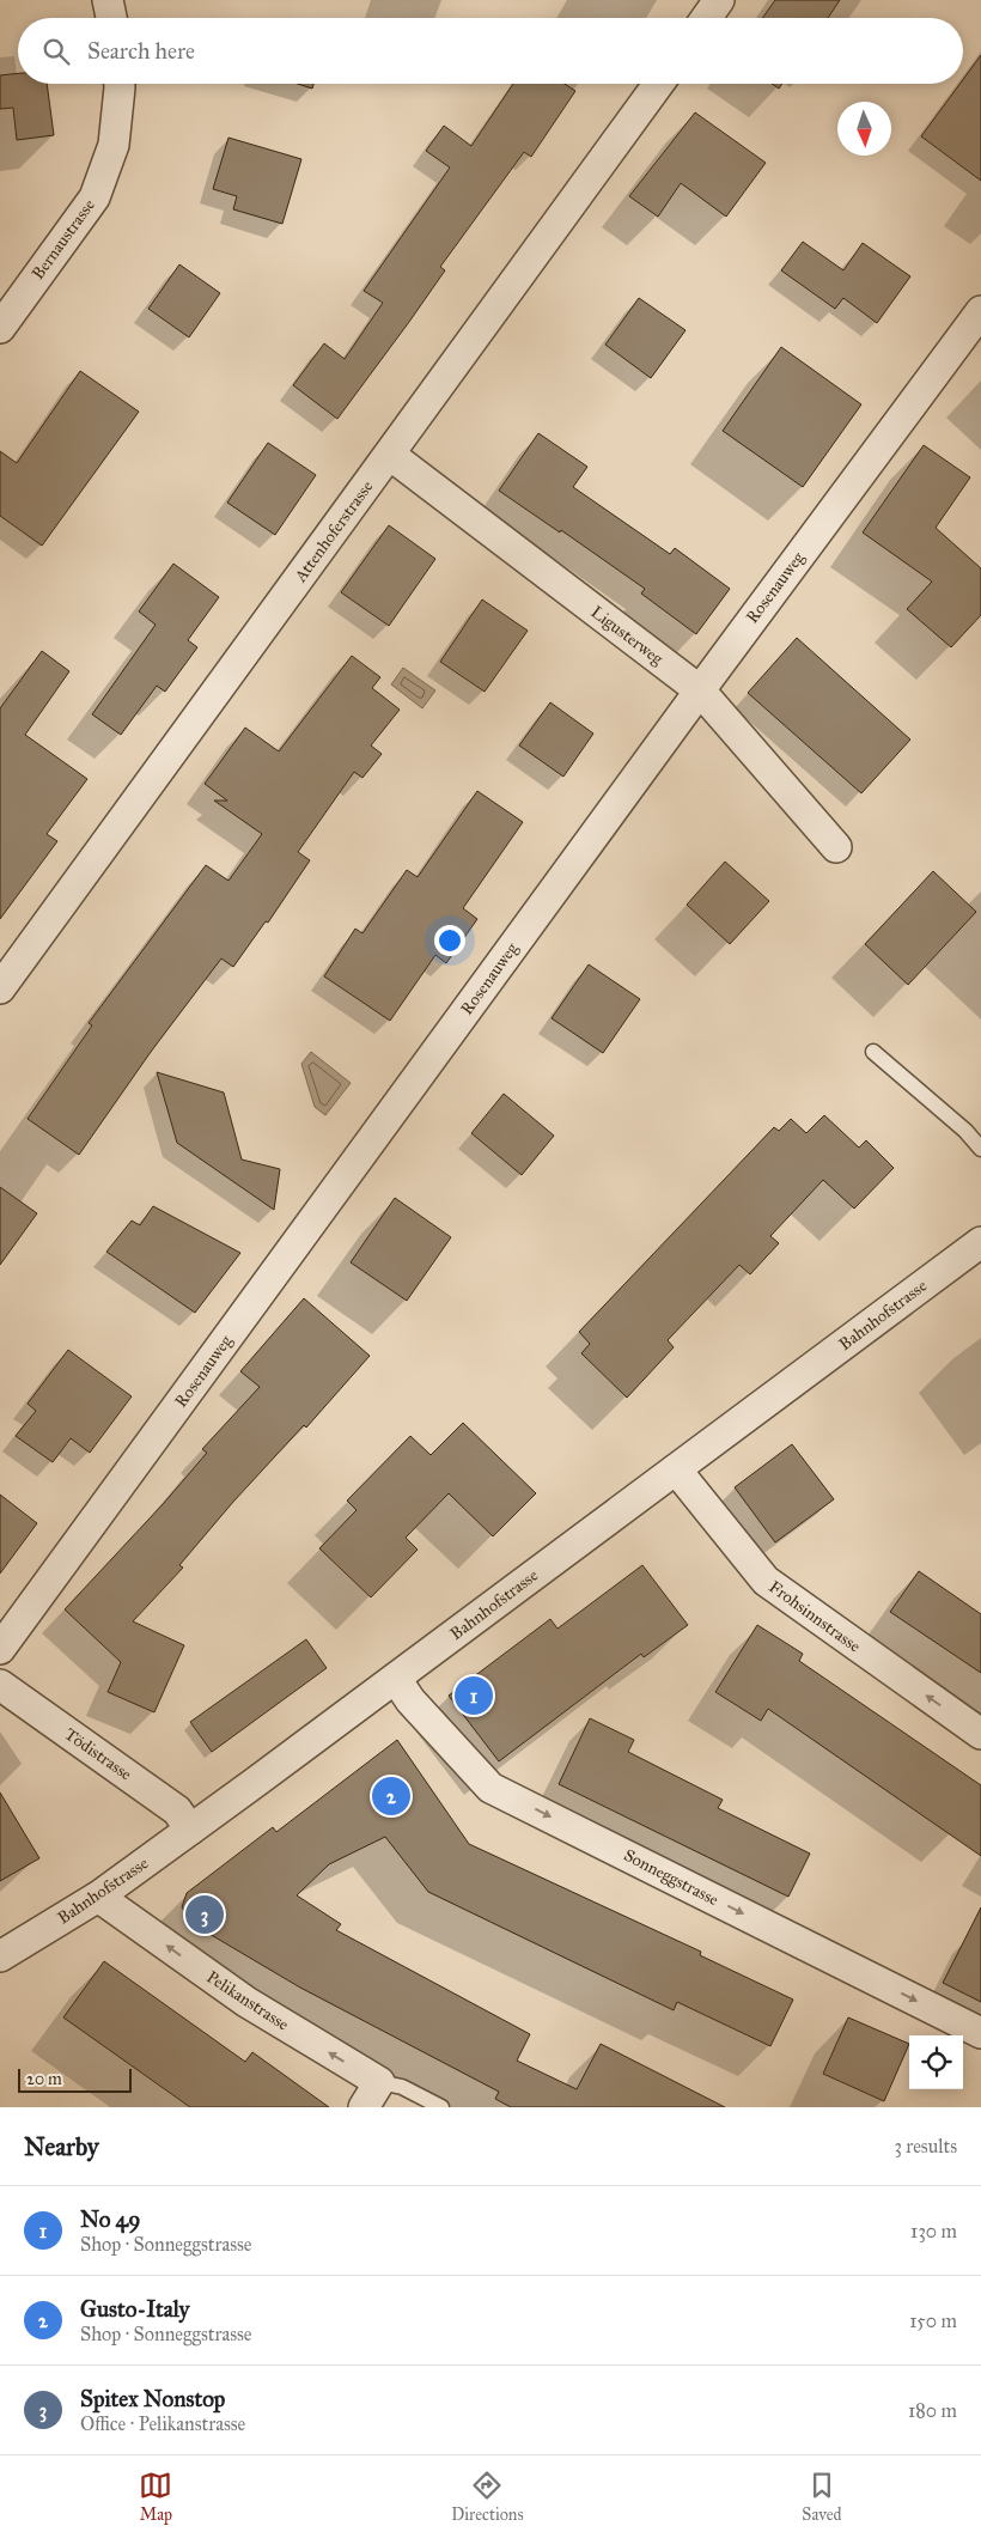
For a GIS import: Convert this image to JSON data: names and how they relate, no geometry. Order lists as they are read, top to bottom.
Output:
{
  "streets": {
    "street": [
      "Bernaustrasse",
      "Attenhoferstrasse",
      "Rosenauweg",
      "Ligusterweg",
      "Bahnhofstrasse",
      "Frohsinnstrasse",
      "Tödistrasse",
      "Sonneggstrasse",
      "Pelikanstrasse"
    ]
  },
  "crossings": [
    ["Attenhoferstrasse", "Ligusterweg"],
    ["Rosenauweg", "Ligusterweg"],
    ["Bahnhofstrasse", "Frohsinnstrasse"],
    ["Bahnhofstrasse", "Tödistrasse"],
    ["Bahnhofstrasse", "Sonneggstrasse"],
    ["Bahnhofstrasse", "Pelikanstrasse"]
  ],
  "one_way": ["Frohsinnstrasse", "Sonneggstrasse", "Pelikanstrasse"],
  "scale_bar": "20 m",
  "north": "bottom",
  "page": {
    "search": "Search here",
    "pins": ["1", "2", "3"],
    "scale": "20 m",
    "heading": ["Nearby", "3 results"],
    "list": [
      {
        "mark": "1",
        "name": "No 49",
        "note": "Shop · Sonneggstrasse",
        "value": "130 m"
      },
      {
        "mark": "2",
        "name": "Gusto-Italy",
        "note": "Shop · Sonneggstrasse",
        "value": "150 m"
      },
      {
        "mark": "3",
        "name": "Spitex Nonstop",
        "note": "Office · Pelikanstrasse",
        "value": "180 m"
      }
    ],
    "nav": ["Map", "Directions", "Saved"]
  }
}
